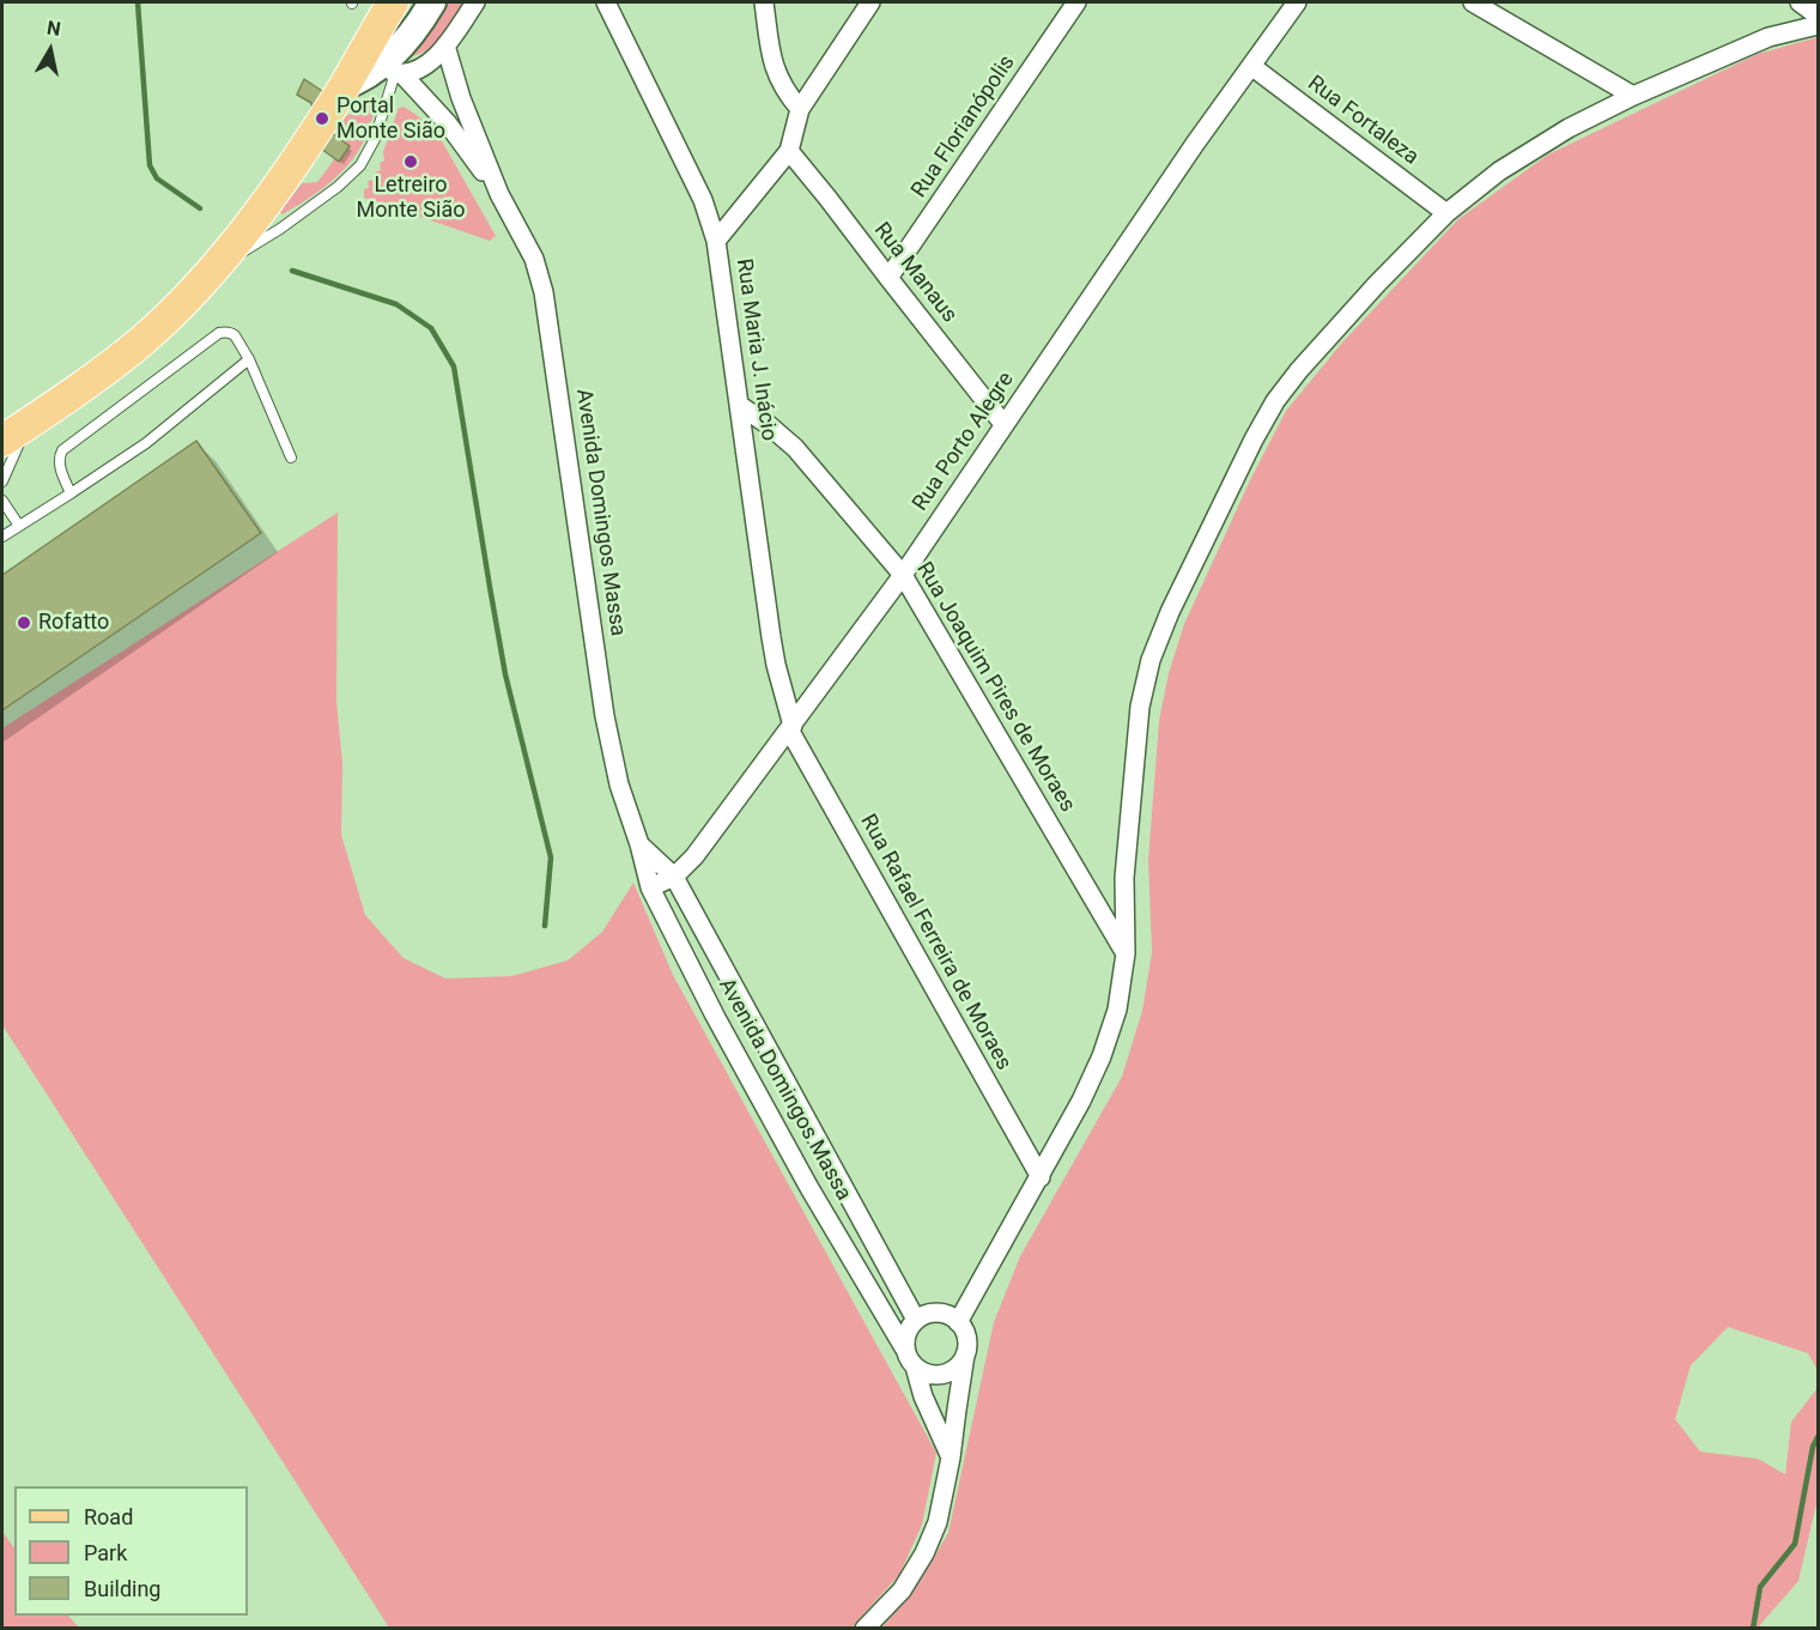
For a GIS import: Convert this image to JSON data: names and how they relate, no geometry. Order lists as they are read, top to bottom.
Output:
{
  "streets": {
    "street": [
      "Rua Fortaleza",
      "Rua Florianópolis",
      "Rua Manaus",
      "Rua Maria J. Inácio",
      "Rua Porto Alegre",
      "Avenida Domingos Massa",
      "Rua Joaquim Pires de Moraes",
      "Rua Rafael Ferreira de Moraes"
    ]
  },
  "crossings": [
    ["Rua Fortaleza", "Rua Porto Alegre"],
    ["Rua Florianópolis", "Rua Manaus"],
    ["Rua Manaus", "Rua Porto Alegre"],
    ["Rua Maria J. Inácio", "Rua Porto Alegre"],
    ["Rua Maria J. Inácio", "Rua Joaquim Pires de Moraes"],
    ["Rua Maria J. Inácio", "Rua Rafael Ferreira de Moraes"],
    ["Rua Porto Alegre", "Avenida Domingos Massa"],
    ["Rua Porto Alegre", "Rua Joaquim Pires de Moraes"],
    ["Rua Porto Alegre", "Rua Rafael Ferreira de Moraes"]
  ],
  "places": ["Portal Monte Sião", "Letreiro Monte Sião", "Rofatto"],
  "legend": ["Road", "Park", "Building"],
  "north": "top"
}
